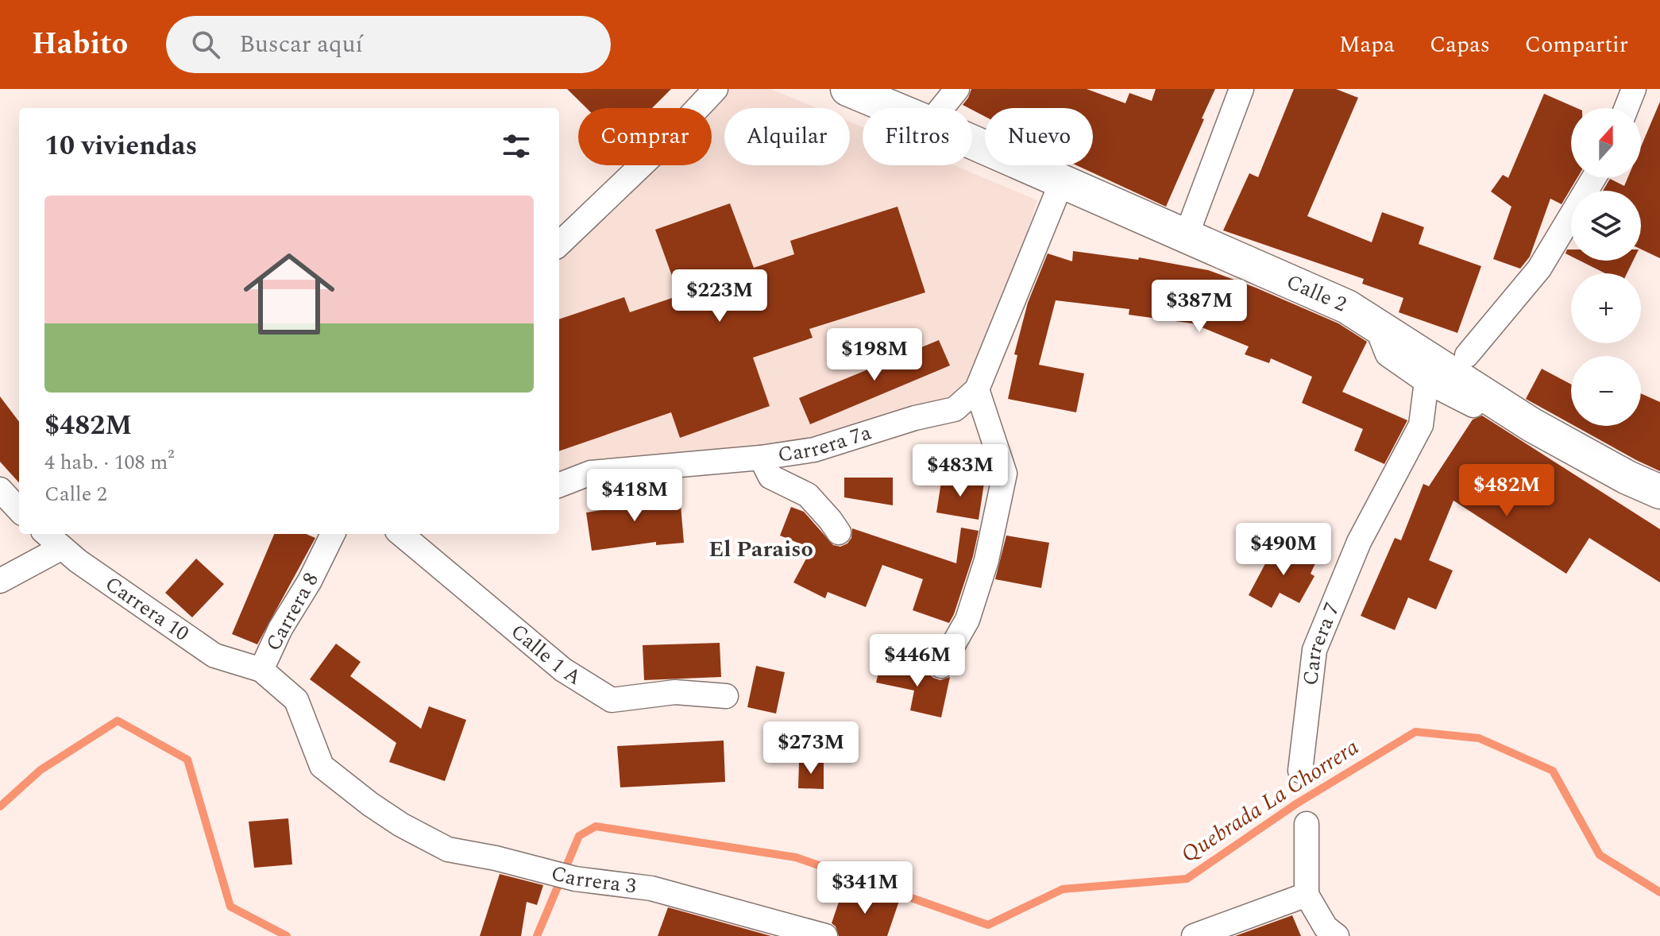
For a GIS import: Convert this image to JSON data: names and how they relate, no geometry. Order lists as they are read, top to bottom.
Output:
{
  "streets": {
    "street": [
      "Calle 2",
      "Carrera 7a",
      "Carrera 10",
      "Carrera 8",
      "Carrera 7",
      "Calle 1 A",
      "Carrera 3"
    ]
  },
  "crossings": [
    ["Calle 2", "Carrera 7a"],
    ["Carrera 10", "Carrera 8"],
    ["Carrera 8", "Carrera 3"]
  ],
  "districts": ["El Paraiso"],
  "water": ["Quebrada La Chorrera"],
  "north": "top",
  "page": {
    "header": "Habito",
    "search": "Buscar aquí",
    "nav": ["Mapa", "Capas", "Compartir"],
    "map_buttons": ["+", "−"],
    "chip": [
      "Comprar",
      "Alquilar",
      "Filtros",
      "Nuevo"
    ],
    "heading": "10 viviendas",
    "list": [
      {
        "name": "$482M",
        "note": "4 hab. · 108 m² · Calle 2"
      }
    ],
    "price": [
      "$223M",
      "$387M",
      "$198M",
      "$483M",
      "$482M",
      "$418M",
      "$490M",
      "$446M",
      "$273M",
      "$341M"
    ]
  }
}
